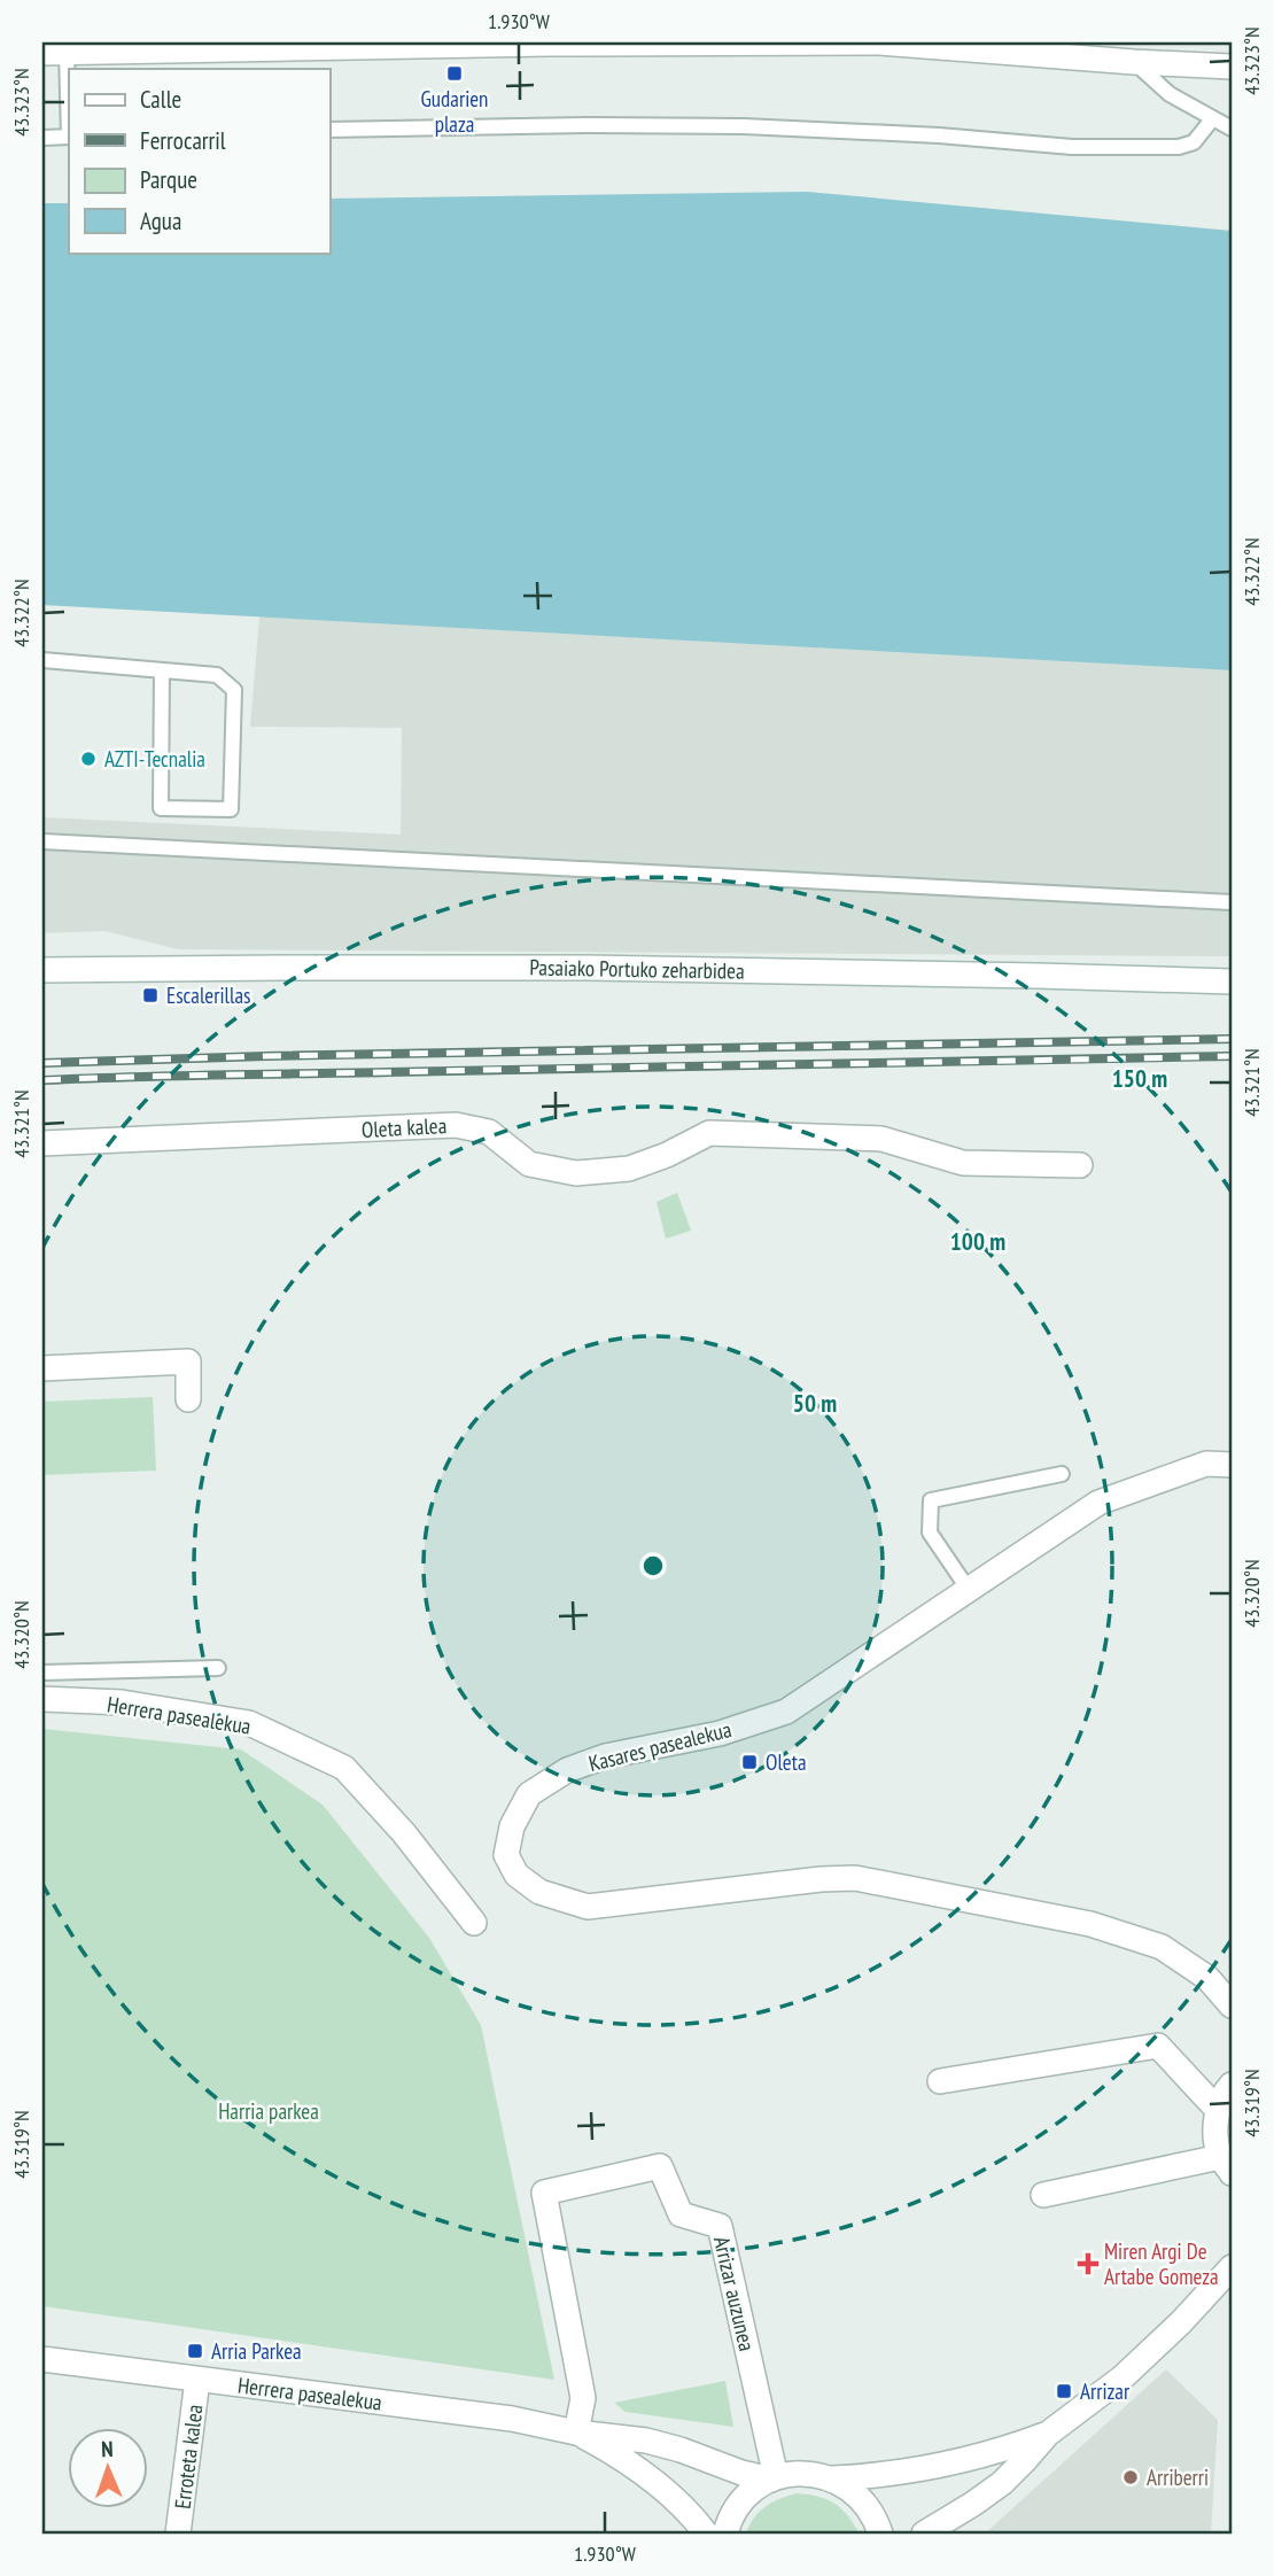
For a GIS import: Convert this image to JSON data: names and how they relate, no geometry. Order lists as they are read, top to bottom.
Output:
{
  "streets": {
    "street": [
      "Pasaiako Portuko zeharbidea",
      "Oleta kalea",
      "Herrera pasealekua",
      "Kasares pasealekua",
      "Arrizar auzunea",
      "Erroteta kalea"
    ]
  },
  "crossings": [
    ["Herrera pasealekua", "Arrizar auzunea"],
    ["Herrera pasealekua", "Erroteta kalea"]
  ],
  "parks": ["Harria parkea"],
  "places": {
    "transit": [
      "Gudarien plaza",
      "Escalerillas",
      "Oleta",
      "Arria Parkea",
      "Arrizar"
    ],
    "other": ["AZTI-Tecnalia", "Arriberri"],
    "health": ["Miren Argi De Artabe Gomeza"]
  },
  "legend": [
    "Calle",
    "Ferrocarril",
    "Parque",
    "Agua"
  ],
  "north": "top",
  "coordinates": [
    "1.930°W",
    "43.323°N",
    "43.322°N",
    "43.321°N",
    "43.320°N",
    "43.319°N"
  ],
  "rings": ["150 m", "100 m", "50 m"]
}
